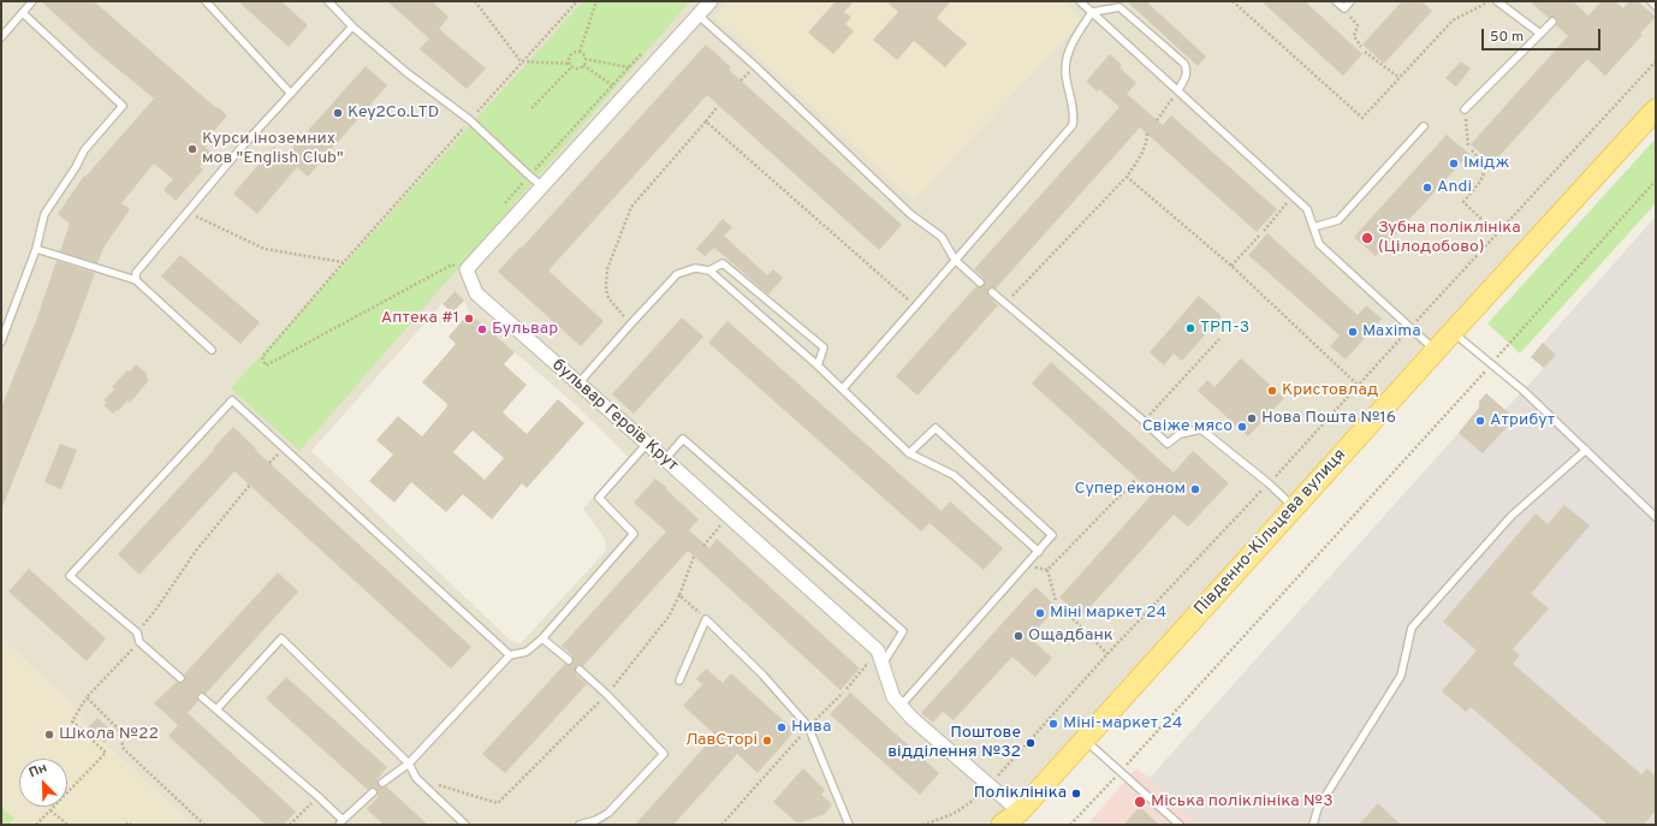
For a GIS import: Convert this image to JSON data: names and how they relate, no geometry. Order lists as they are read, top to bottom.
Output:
{
  "streets": {
    "main road": ["Південно-Кільцева вулиця"],
    "street": ["бульвар Героїв Крут"]
  },
  "places": [
    "Key2Co.LTD",
    "Курси іноземних мов \"English Club\"",
    "Імідж",
    "Andi",
    "Зубна поліклініка (Цілодобово)",
    "Аптека #1",
    "ТРП-3",
    "Бульвар",
    "Maxima",
    "Кристовлад",
    "Нова Пошта №16",
    "Атрибут",
    "Свіже мясо",
    "Супер економ",
    "Міні маркет 24",
    "Ощадбанк",
    "Міні-маркет 24",
    "Нива",
    "Школа №22",
    "ЛавСторі",
    "Поштове відділення №32",
    "Поліклініка",
    "Міська поліклініка №3"
  ],
  "scale_bar": "50 m",
  "north": "top left"
}
